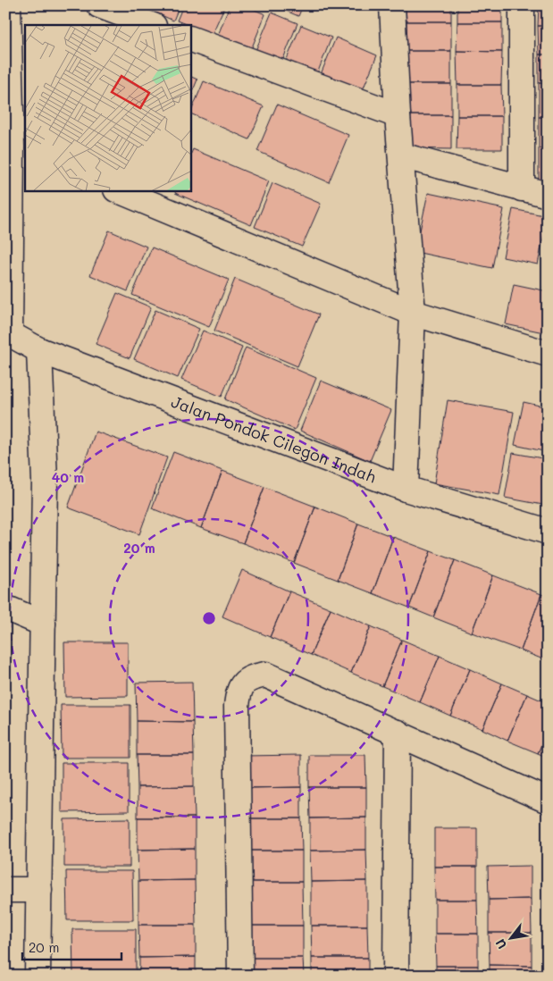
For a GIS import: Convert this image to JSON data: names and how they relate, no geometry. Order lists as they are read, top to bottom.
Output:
{
  "streets": {
    "street": ["Jalan Pondok Cilegon Indah"]
  },
  "scale_bar": "20 m",
  "north": "bottom left",
  "rings": ["40 m", "20 m"]
}
